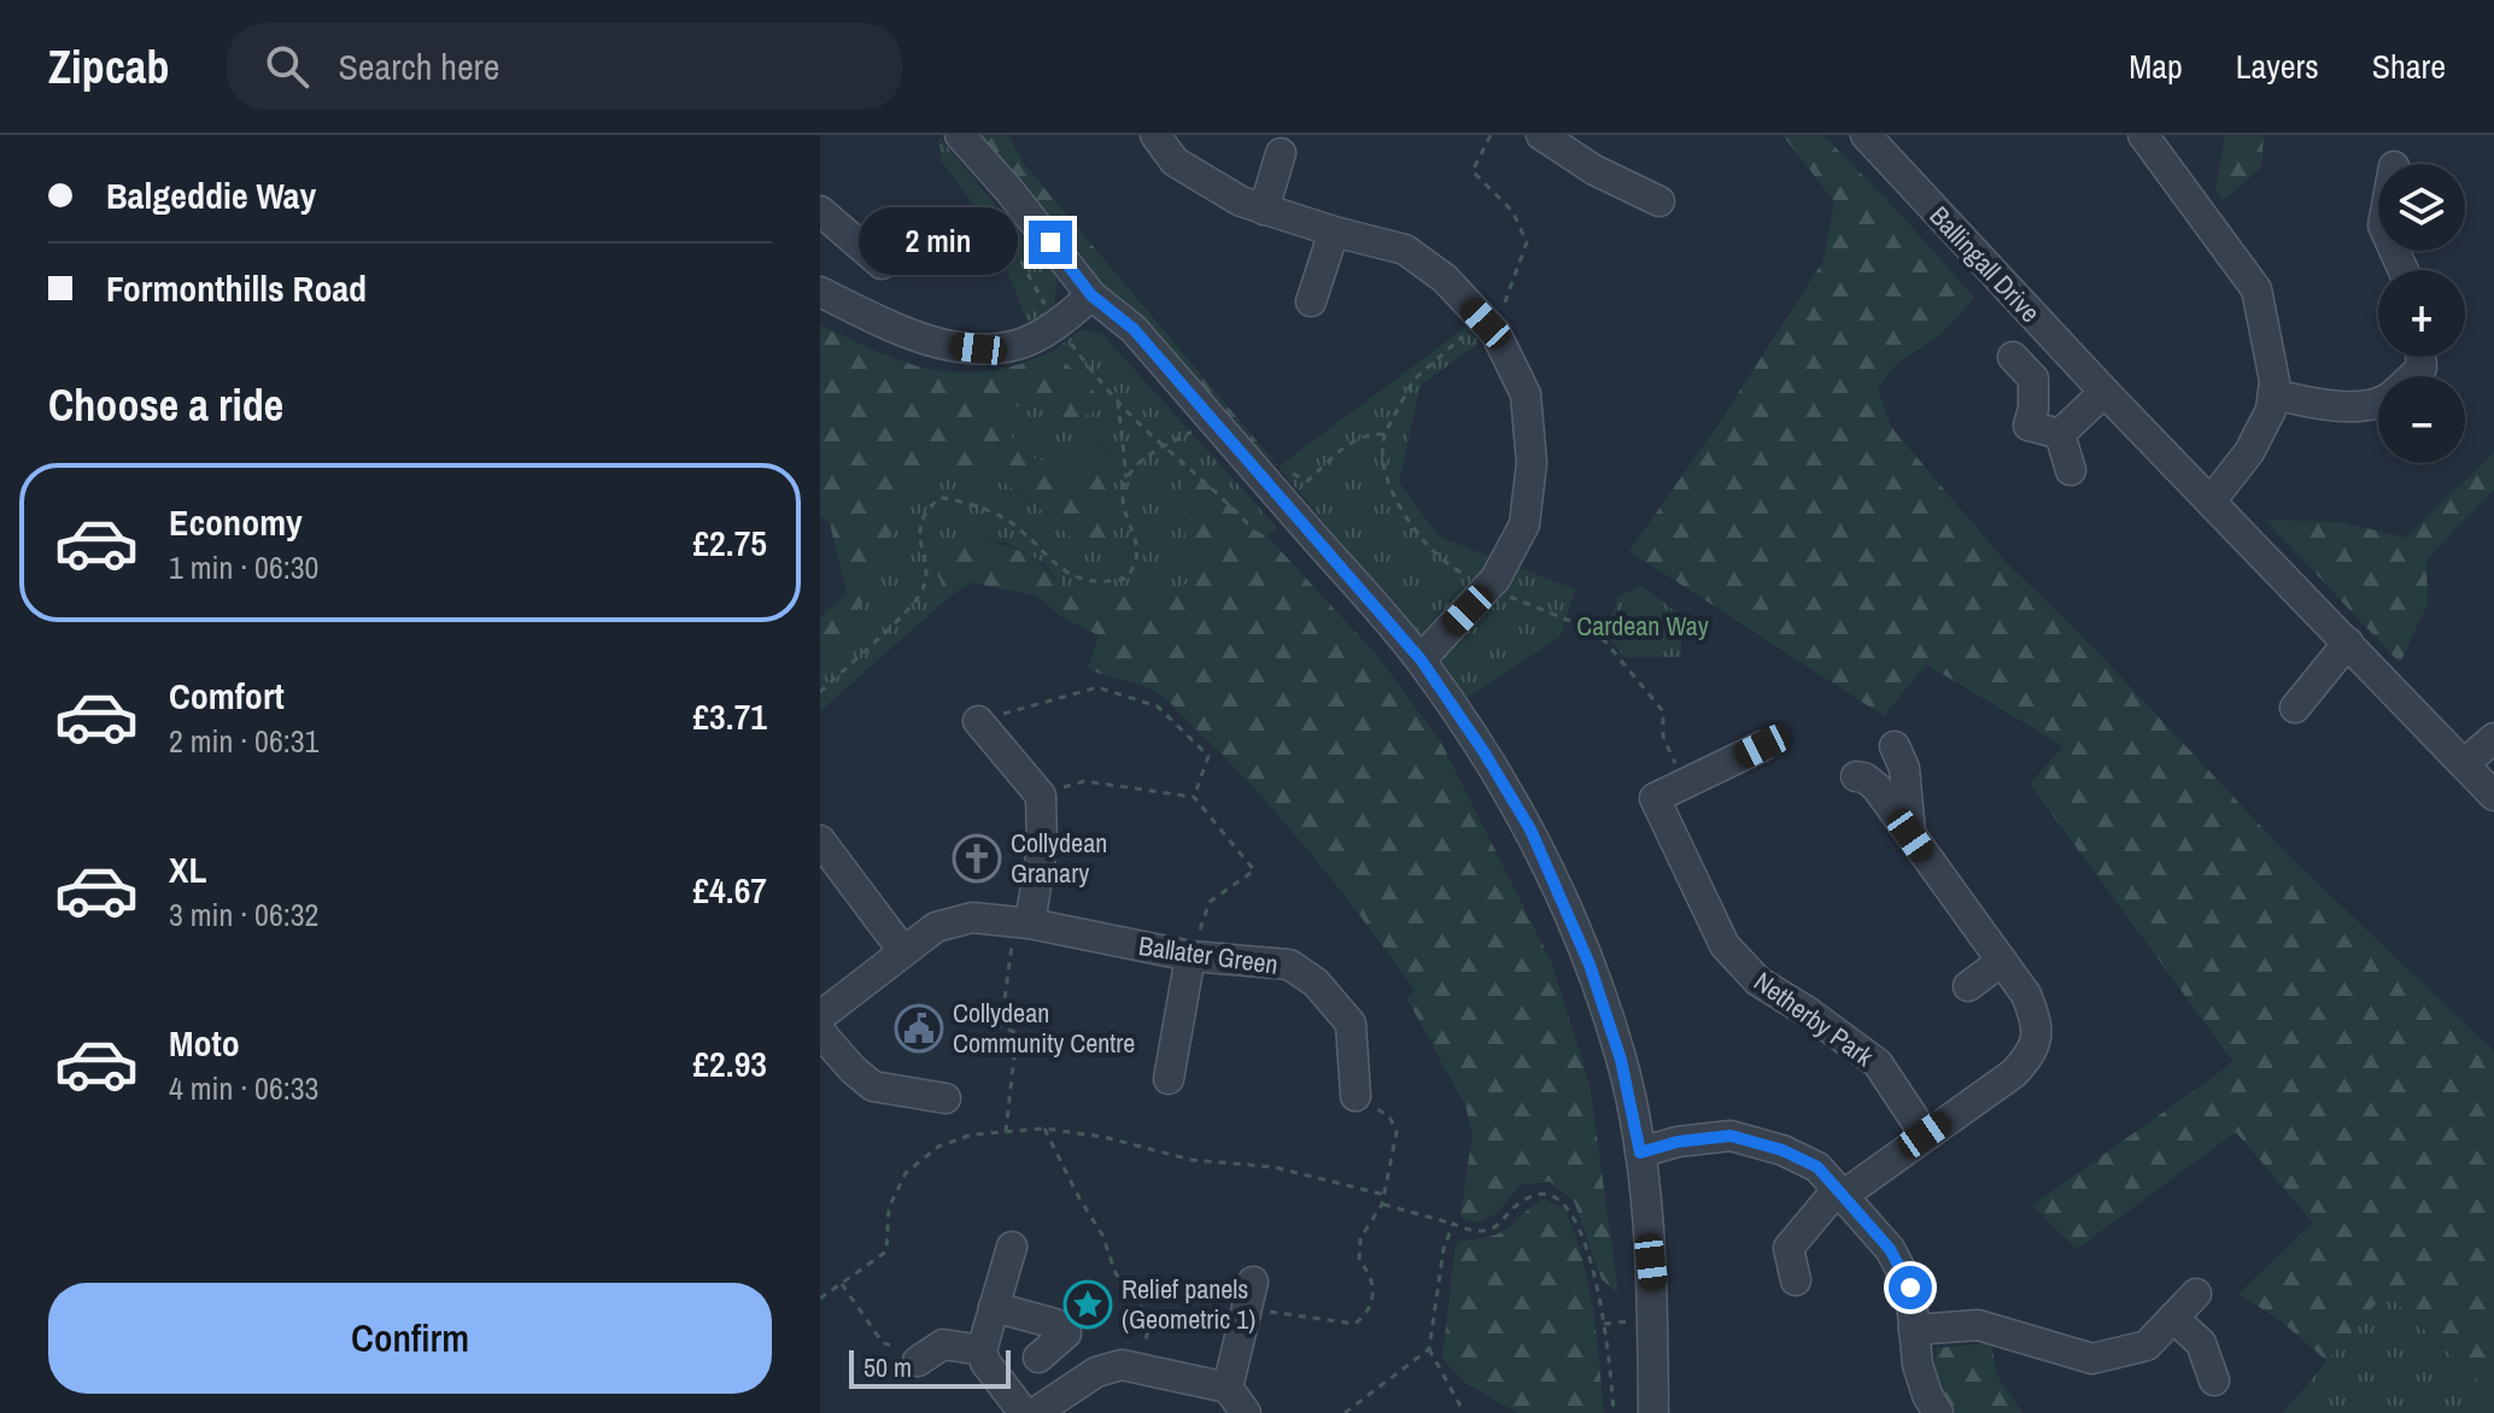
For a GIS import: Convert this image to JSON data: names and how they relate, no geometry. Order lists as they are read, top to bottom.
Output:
{
  "streets": {
    "street": ["Ballingall Drive", "Ballater Green", "Netherby Park"]
  },
  "parks": ["Cardean Way"],
  "places": {
    "church": ["Collydean Granary"],
    "public building": ["Collydean Community Centre"],
    "place": ["Relief panels (Geometric 1)"]
  },
  "scale_bar": "50 m",
  "page": {
    "header": "Zipcab",
    "search": "Search here",
    "nav": ["Map", "Layers", "Share"],
    "banner": ["Balgeddie Way", "Formonthills Road"],
    "map_buttons": ["+", "−"],
    "bubble": "2 min",
    "heading": "Choose a ride",
    "list": [
      {
        "name": "Economy",
        "note": "1 min · 06:30",
        "value": "£2.75"
      },
      {
        "name": "Comfort",
        "note": "2 min · 06:31",
        "value": "£3.71"
      },
      {
        "name": "XL",
        "note": "3 min · 06:32",
        "value": "£4.67"
      },
      {
        "name": "Moto",
        "note": "4 min · 06:33",
        "value": "£2.93"
      }
    ],
    "buttons": "Confirm",
    "scale": "50 m"
  }
}
